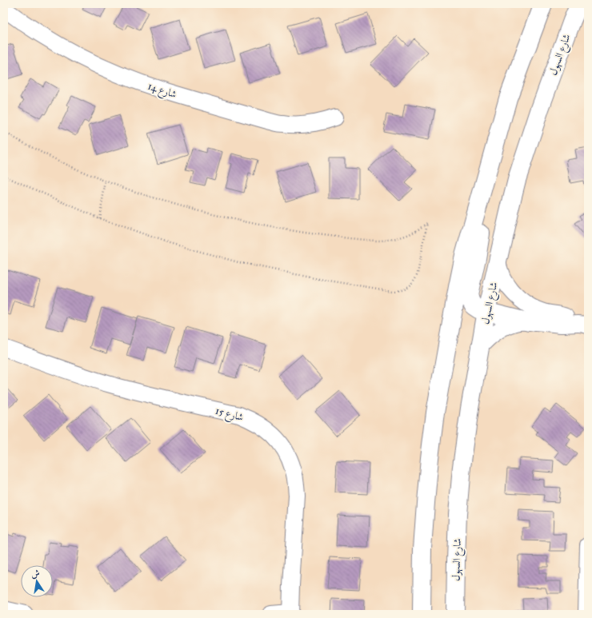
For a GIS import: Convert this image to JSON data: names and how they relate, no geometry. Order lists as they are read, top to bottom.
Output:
{
  "streets": {
    "main road": ["شارع السهول"],
    "street": ["شارع 14", "شارع 15"]
  },
  "north": "top"
}
